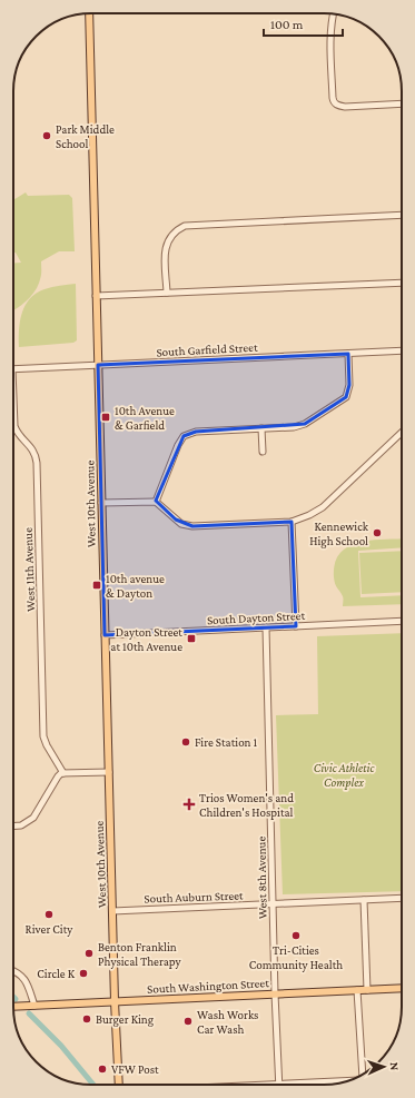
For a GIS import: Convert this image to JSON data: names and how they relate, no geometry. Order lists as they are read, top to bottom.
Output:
{
  "streets": {
    "main road": ["West 10th Avenue", "South Washington Street"],
    "street": [
      "South Garfield Street",
      "West 11th Avenue",
      "South Dayton Street",
      "West 8th Avenue",
      "South Auburn Street"
    ]
  },
  "crossings": [
    ["South Garfield Street", "West 10th Avenue"],
    ["West 10th Avenue", "South Dayton Street"],
    ["West 10th Avenue", "South Auburn Street"],
    ["West 10th Avenue", "South Washington Street"],
    ["South Dayton Street", "West 8th Avenue"],
    ["West 8th Avenue", "South Auburn Street"],
    ["West 8th Avenue", "South Washington Street"]
  ],
  "parks": ["Civic Athletic Complex"],
  "places": {
    "other": [
      "Park Middle School",
      "Kennewick High School",
      "Fire Station 1",
      "River City",
      "Tri-Cities Community Health",
      "Benton Franklin Physical Therapy",
      "Circle K",
      "Burger King",
      "Wash Works Car Wash",
      "VFW Post"
    ],
    "transit": ["10th Avenue & Garfield", "10th avenue & Dayton", "Dayton Street at 10th Avenue"],
    "health": ["Trios Women's and Children's Hospital"]
  },
  "scale_bar": "100 m",
  "north": "right"
}
